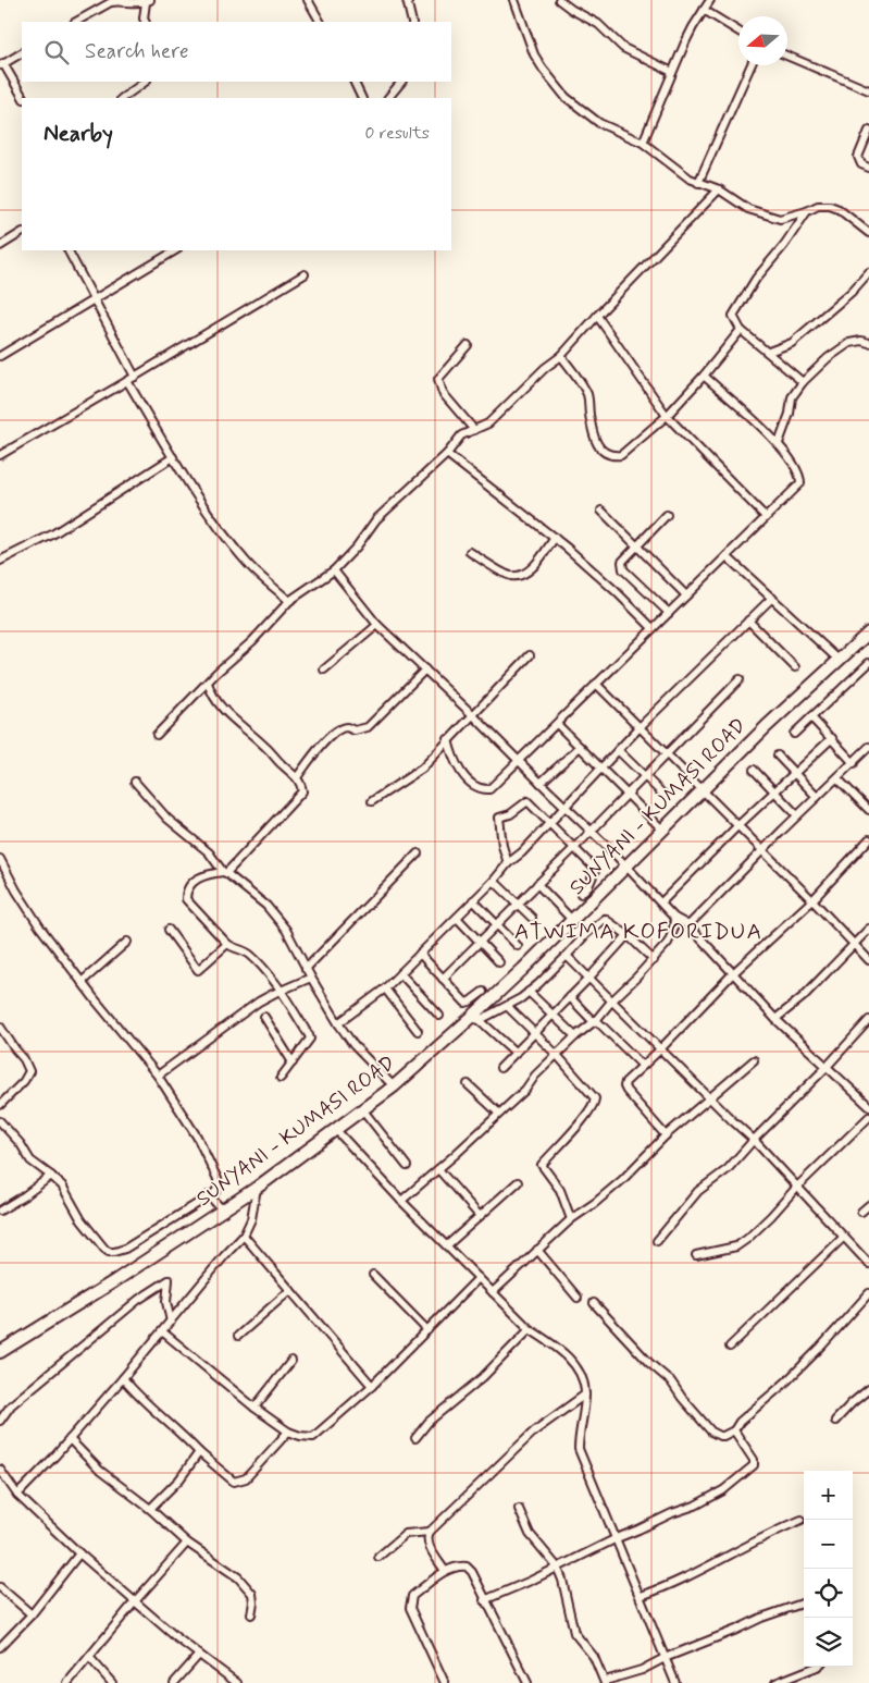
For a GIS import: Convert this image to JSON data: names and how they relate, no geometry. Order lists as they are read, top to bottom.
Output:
{
  "streets": {
    "main road": ["SUNYANI - KUMASI ROAD"]
  },
  "districts": ["ATWIMA KOFORIDUA"],
  "north": "left",
  "page": {
    "search": "Search here",
    "heading": ["Nearby", "0 results"],
    "map_buttons": ["+", "−"]
  }
}
